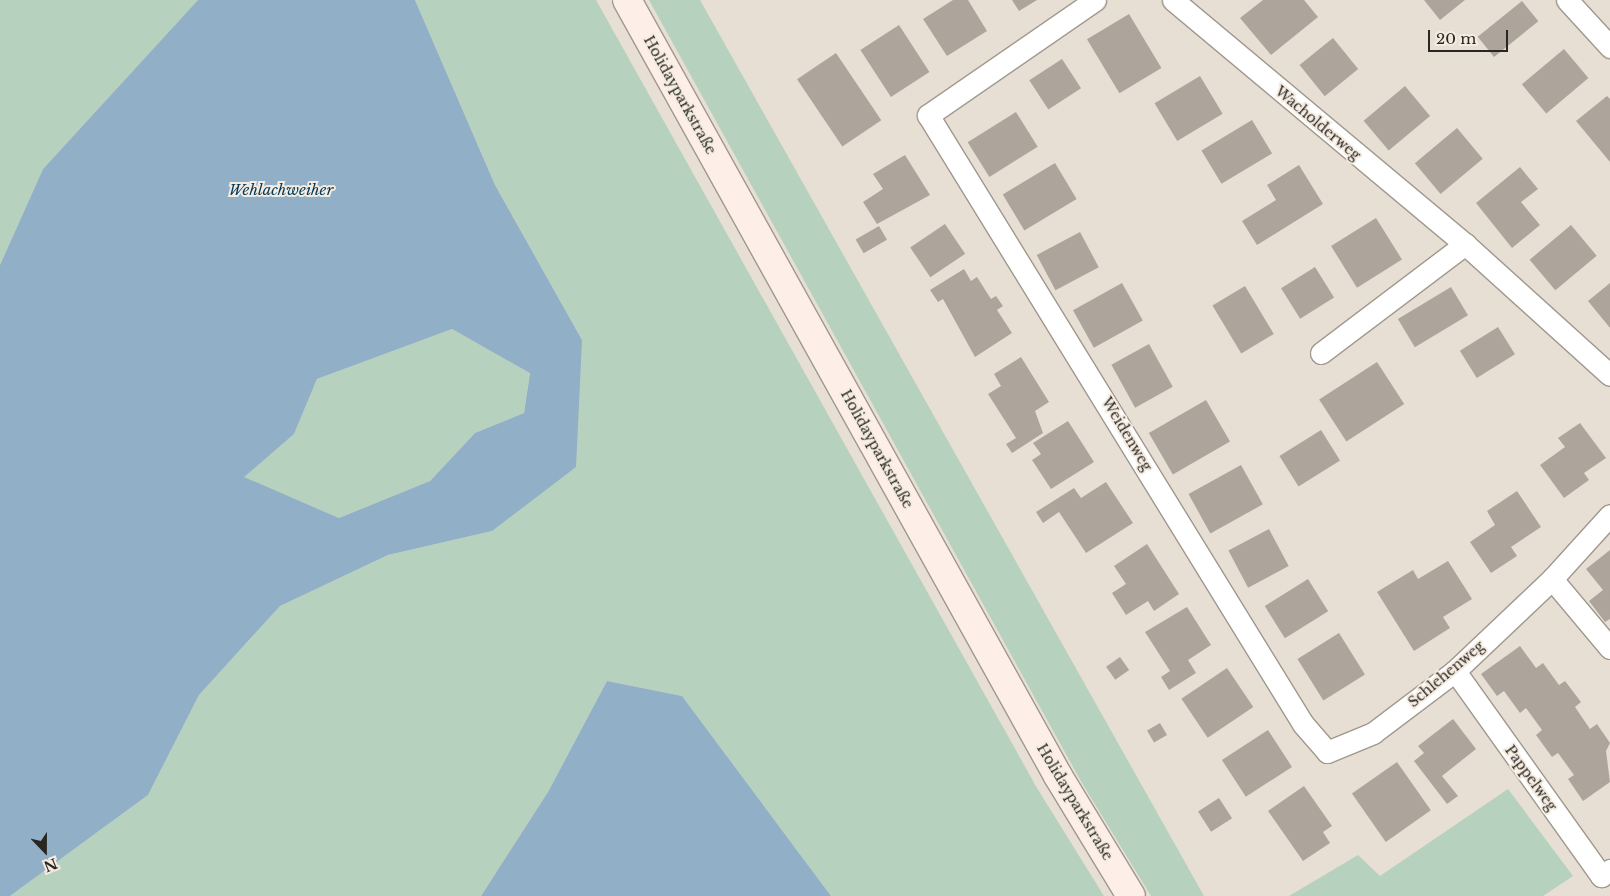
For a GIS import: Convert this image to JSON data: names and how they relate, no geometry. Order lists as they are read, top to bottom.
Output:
{
  "streets": {
    "main road": ["Holidayparkstraße"],
    "street": [
      "Wacholderweg",
      "Weidenweg",
      "Schlehenweg",
      "Pappelweg"
    ]
  },
  "crossings": [
    ["Weidenweg", "Schlehenweg"],
    ["Schlehenweg", "Pappelweg"]
  ],
  "water": ["Wehlachweiher"],
  "scale_bar": "20 m",
  "north": "bottom"
}
